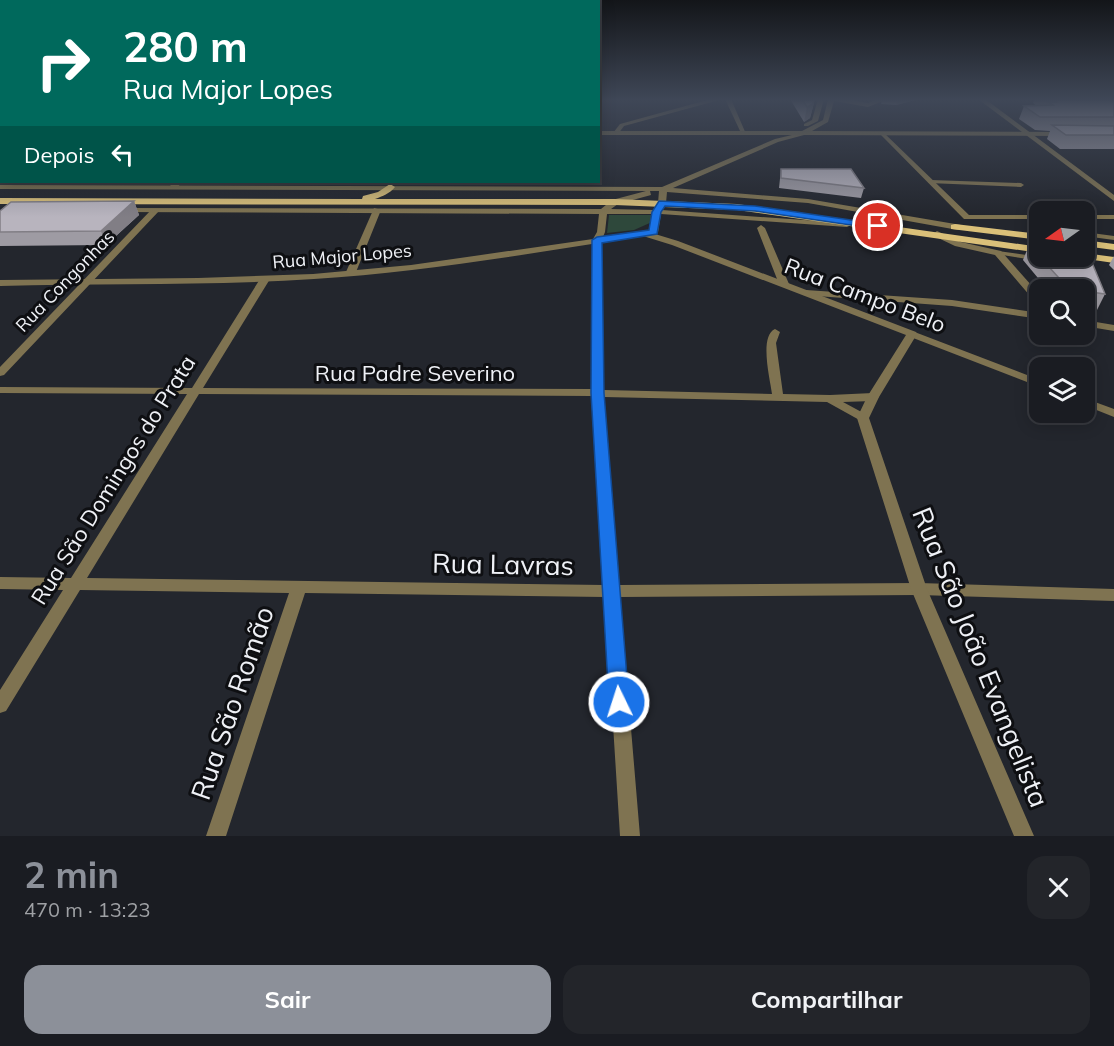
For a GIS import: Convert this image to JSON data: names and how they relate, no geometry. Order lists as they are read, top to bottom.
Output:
{
  "streets": {
    "street": [
      "Rua Major Lopes",
      "Rua Congonhas",
      "Rua Campo Belo",
      "Rua Padre Severino",
      "Rua São Domingos do Prata",
      "Rua Lavras",
      "Rua São João Evangelista",
      "Rua São Romão"
    ]
  },
  "crossings": [
    ["Rua Major Lopes", "Rua Congonhas"],
    ["Rua Major Lopes", "Rua Campo Belo"],
    ["Rua Major Lopes", "Rua São Domingos do Prata"],
    ["Rua Padre Severino", "Rua São Domingos do Prata"],
    ["Rua Padre Severino", "Rua São João Evangelista"],
    ["Rua São Domingos do Prata", "Rua Lavras"],
    ["Rua Lavras", "Rua São João Evangelista"],
    ["Rua Lavras", "Rua São Romão"]
  ],
  "north": "left",
  "page": {
    "turn": ["280 m", "Rua Major Lopes"],
    "then": "Depois",
    "heading": ["2 min", "470 m · 13:23"],
    "buttons": ["Sair", "Compartilhar"]
  }
}
